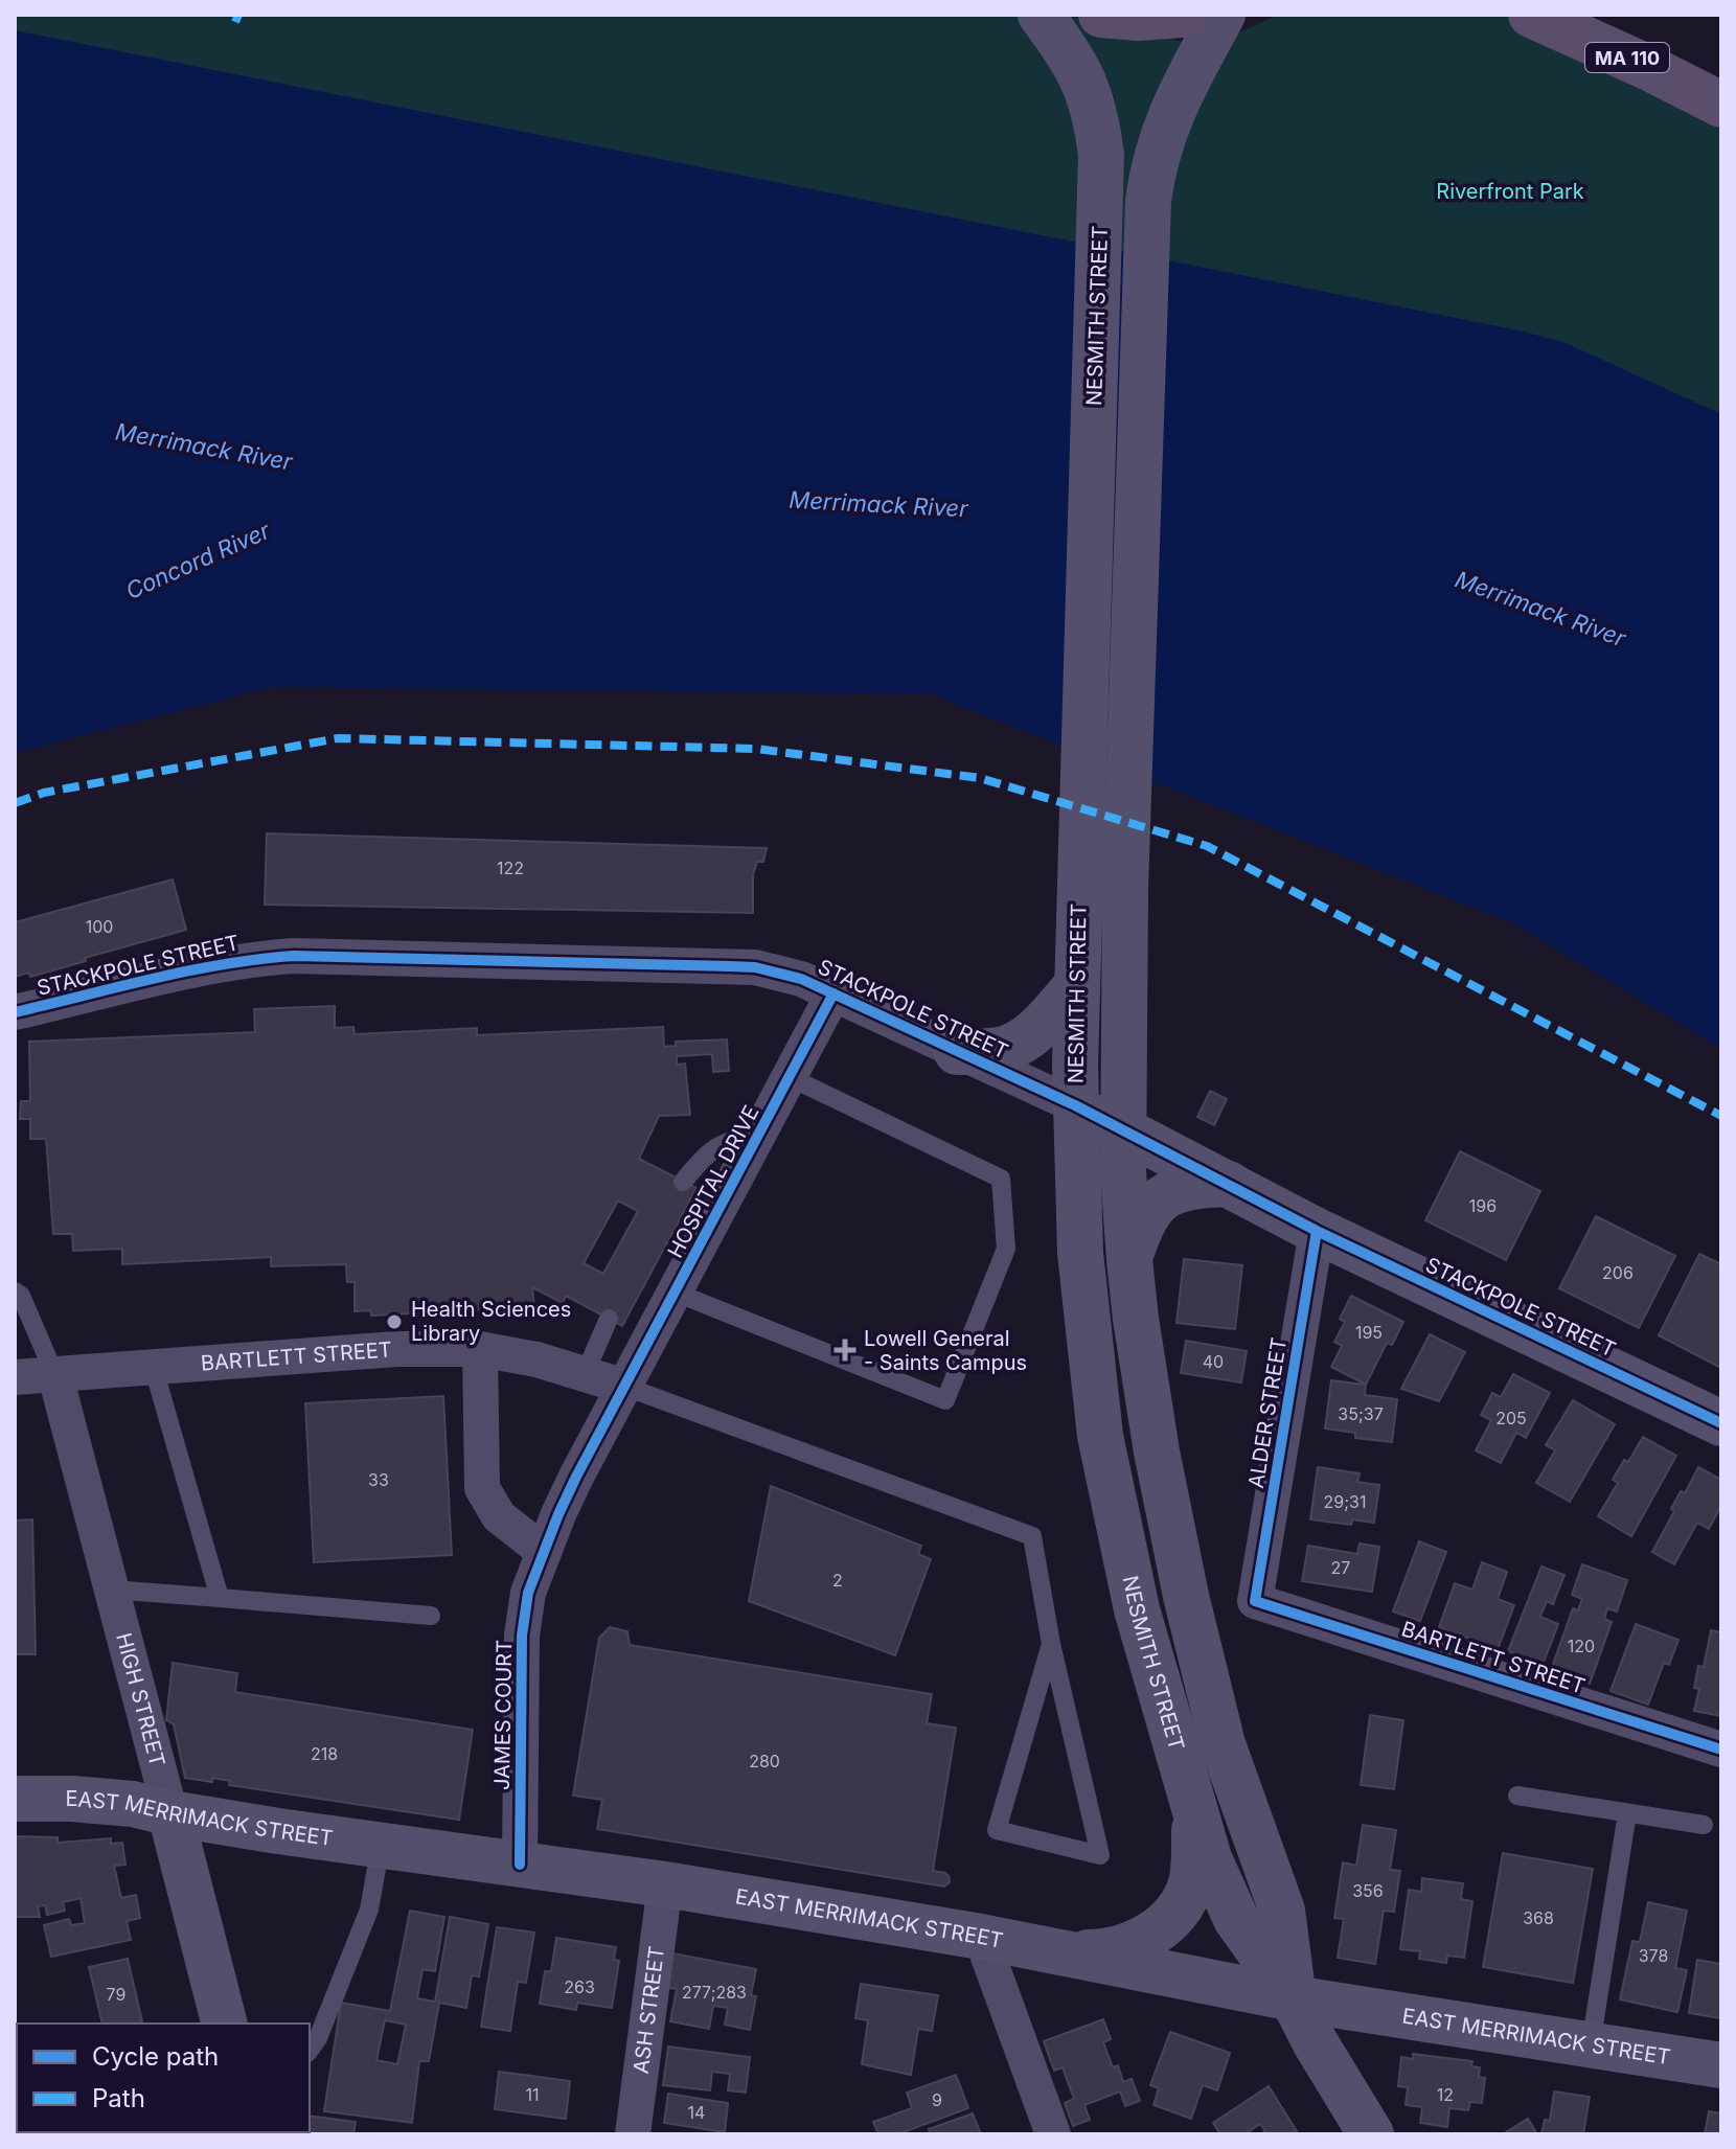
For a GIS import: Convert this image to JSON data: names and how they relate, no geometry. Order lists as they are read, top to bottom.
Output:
{
  "streets": {
    "main road": [
      "MA 110",
      "NESMITH STREET",
      "STACKPOLE STREET",
      "HIGH STREET",
      "EAST MERRIMACK STREET"
    ],
    "street": [
      "HOSPITAL DRIVE",
      "BARTLETT STREET",
      "ALDER STREET",
      "JAMES COURT",
      "ASH STREET"
    ]
  },
  "crossings": [
    ["NESMITH STREET", "STACKPOLE STREET"],
    ["NESMITH STREET", "EAST MERRIMACK STREET"],
    ["STACKPOLE STREET", "HOSPITAL DRIVE"],
    ["STACKPOLE STREET", "ALDER STREET"],
    ["HOSPITAL DRIVE", "BARTLETT STREET"],
    ["HOSPITAL DRIVE", "JAMES COURT"],
    ["BARTLETT STREET", "ALDER STREET"],
    ["BARTLETT STREET", "HIGH STREET"],
    ["BARTLETT STREET", "JAMES COURT"],
    ["HIGH STREET", "EAST MERRIMACK STREET"],
    ["JAMES COURT", "EAST MERRIMACK STREET"],
    ["EAST MERRIMACK STREET", "ASH STREET"]
  ],
  "water": ["Merrimack River", "Concord River"],
  "parks": ["Riverfront Park"],
  "places": {
    "other": ["Health Sciences Library"],
    "health": ["Lowell General - Saints Campus"]
  },
  "house_numbers": [
    "122",
    "100",
    "196",
    "206",
    "195",
    "40",
    "35;37",
    "205",
    "33",
    "29;31",
    "27",
    "2",
    "120",
    "218",
    "280",
    "356",
    "368",
    "378",
    "263",
    "277;283",
    "79",
    "11",
    "12",
    "9",
    "14"
  ],
  "legend": ["Cycle path", "Path"]
}
